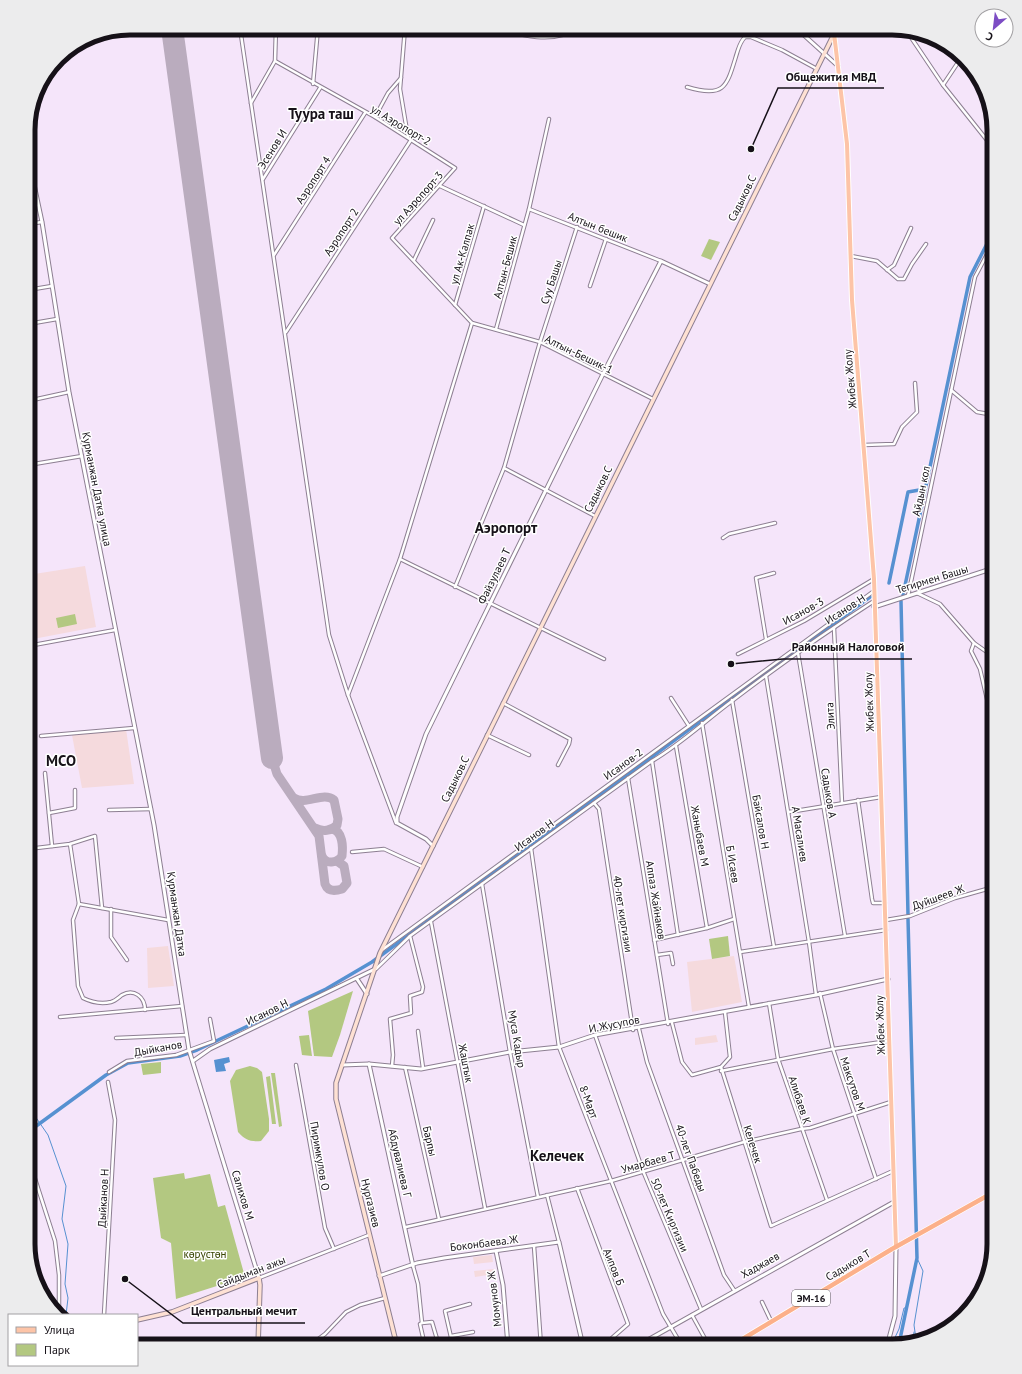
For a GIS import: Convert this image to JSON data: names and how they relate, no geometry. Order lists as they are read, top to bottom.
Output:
{
  "streets": {
    "highway": ["Садыков Т", "ЭМ-16"],
    "main road": [
      "Садыков.С",
      "Жибек Жолу",
      "Салихов М",
      "Нургазиев",
      "Сайдыман ажы"
    ],
    "street": [
      "ул Аэропорт-2",
      "Эсенов И",
      "Аэропорт 4",
      "ул Аэропорт-3",
      "Алтын бешик",
      "Аэропорт 2",
      "ул Ак-Калпак",
      "Алтын-Бешик",
      "Суу Башы",
      "Алтын-Бешик-1",
      "Курманжан Датка улица",
      "Айдын кол",
      "Файзулаев Т",
      "Тегирмен Башы",
      "Исанов Н",
      "Исанов-3",
      "Элита",
      "Исанов-2",
      "Садыков А",
      "Байсалов Н",
      "А Масалиев",
      "Жаныбаев М",
      "Б Исаев",
      "Дуйшеев Ж",
      "Аппаз Жайнаков",
      "Курманжан Датка",
      "40-лет киргизии",
      "И.Жусупов",
      "Муса Кадыр",
      "Дыйканов",
      "Жаштык",
      "Максутов М",
      "Алибаев К",
      "8-Март",
      "Барпы",
      "Келечек",
      "Пиримкулов О",
      "40-лет Пабеды",
      "Умарбаев Т",
      "Абдувалиева Г",
      "Дыйканов Н",
      "50-лет Киргизии",
      "Боконбаева.Ж",
      "Хаджаев",
      "Аипов Б",
      "Момунов Ж"
    ]
  },
  "crossings": [
    ["ул Аэропорт-2", "Эсенов И"],
    ["ул Аэропорт-2", "Аэропорт 4"],
    ["ул Аэропорт-2", "ул Аэропорт-3"],
    ["ул Аэропорт-2", "Аэропорт 2"],
    ["Садыков.С", "Алтын-Бешик-1"],
    ["Садыков.С", "Исанов Н"],
    ["Садыков.С", "Исанов-2"],
    ["Алтын бешик", "Алтын-Бешик"],
    ["Алтын бешик", "Суу Башы"],
    ["Алтын бешик", "Файзулаев Т"],
    ["Алтын-Бешик", "Алтын-Бешик-1"],
    ["Суу Башы", "Алтын-Бешик-1"],
    ["Алтын-Бешик-1", "Файзулаев Т"],
    ["Жибек Жолу", "Тегирмен Башы"],
    ["Жибек Жолу", "Исанов Н"],
    ["Жибек Жолу", "Исанов-3"],
    ["Жибек Жолу", "Исанов-2"],
    ["Жибек Жолу", "Дуйшеев Ж"],
    ["Жибек Жолу", "И.Жусупов"],
    ["Жибек Жолу", "Умарбаев Т"],
    ["Жибек Жолу", "Хаджаев"],
    ["Жибек Жолу", "Садыков Т"],
    ["Жибек Жолу", "ЭМ-16"],
    ["Курманжан Датка улица", "Курманжан Датка"],
    ["Айдын кол", "Тегирмен Башы"],
    ["Исанов Н", "Элита"],
    ["Исанов Н", "Садыков А"],
    ["Исанов Н", "Байсалов Н"],
    ["Исанов Н", "А Масалиев"],
    ["Исанов Н", "Жаныбаев М"],
    ["Исанов Н", "Б Исаев"],
    ["Исанов Н", "Аппаз Жайнаков"],
    ["Исанов Н", "40-лет киргизии"],
    ["Исанов Н", "Муса Кадыр"],
    ["Исанов Н", "Жаштык"],
    ["Исанов Н", "8-Март"],
    ["Исанов Н", "Салихов М"],
    ["А Масалиев", "И.Жусупов"],
    ["Б Исаев", "И.Жусупов"],
    ["Аппаз Жайнаков", "И.Жусупов"],
    ["Курманжан Датка", "Дыйканов"],
    ["Курманжан Датка", "Салихов М"],
    ["40-лет киргизии", "И.Жусупов"],
    ["И.Жусупов", "Муса Кадыр"],
    ["И.Жусупов", "Жаштык"],
    ["И.Жусупов", "Максутов М"],
    ["И.Жусупов", "Алибаев К"],
    ["И.Жусупов", "8-Март"],
    ["И.Жусупов", "Барпы"],
    ["И.Жусупов", "40-лет Пабеды"],
    ["И.Жусупов", "Абдувалиева Г"],
    ["И.Жусупов", "Нургазиев"],
    ["И.Жусупов", "50-лет Киргизии"],
    ["Муса Кадыр", "Умарбаев Т"],
    ["Дыйканов", "Салихов М"],
    ["Жаштык", "Умарбаев Т"],
    ["Максутов М", "Умарбаев Т"],
    ["Алибаев К", "Келечек"],
    ["Алибаев К", "Умарбаев Т"],
    ["8-Март", "Умарбаев Т"],
    ["8-Март", "Хаджаев"],
    ["Барпы", "Умарбаев Т"],
    ["Келечек", "Умарбаев Т"],
    ["Пиримкулов О", "Сайдыман ажы"],
    ["40-лет Пабеды", "Умарбаев Т"],
    ["40-лет Пабеды", "Хаджаев"],
    ["Умарбаев Т", "Абдувалиева Г"],
    ["Умарбаев Т", "50-лет Киргизии"],
    ["Умарбаев Т", "Аипов Б"],
    ["Абдувалиева Г", "Боконбаева.Ж"],
    ["Салихов М", "Сайдыман ажы"],
    ["Нургазиев", "Боконбаева.Ж"],
    ["Нургазиев", "Сайдыман ажы"],
    ["50-лет Киргизии", "Хаджаев"],
    ["Боконбаева.Ж", "Момунов Ж"],
    ["Садыков Т", "ЭМ-16"]
  ],
  "districts": [
    "Туура таш",
    "Аэропорт",
    "МСО",
    "Келечек"
  ],
  "parks": ["көрүстөн"],
  "places": ["Общежития МВД", "Районный Налоговой", "Центральный мечит"],
  "legend": ["Улица", "Парк"],
  "north": "bottom left"
}
